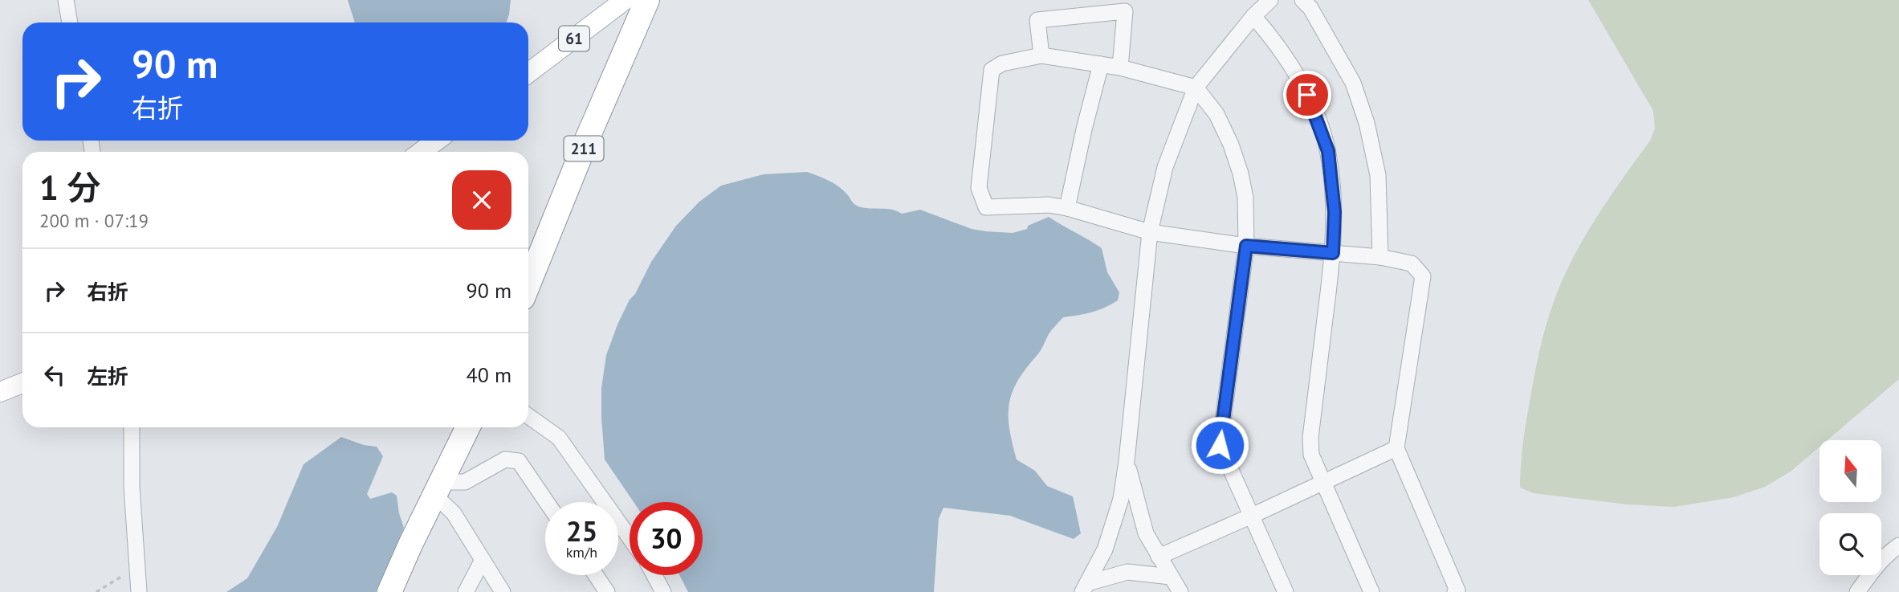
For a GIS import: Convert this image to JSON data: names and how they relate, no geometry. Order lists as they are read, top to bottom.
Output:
{
  "streets": {
    "highway": ["211"],
    "main road": ["61"]
  },
  "north": "top",
  "page": {
    "turn": ["90 m", "右折"],
    "heading": ["1 分", "200 m · 07:19"],
    "list": [
      {
        "name": "右折",
        "value": "90 m"
      },
      {
        "name": "左折",
        "value": "40 m"
      }
    ],
    "speed": "25 km/h",
    "limit": "30"
  }
}
